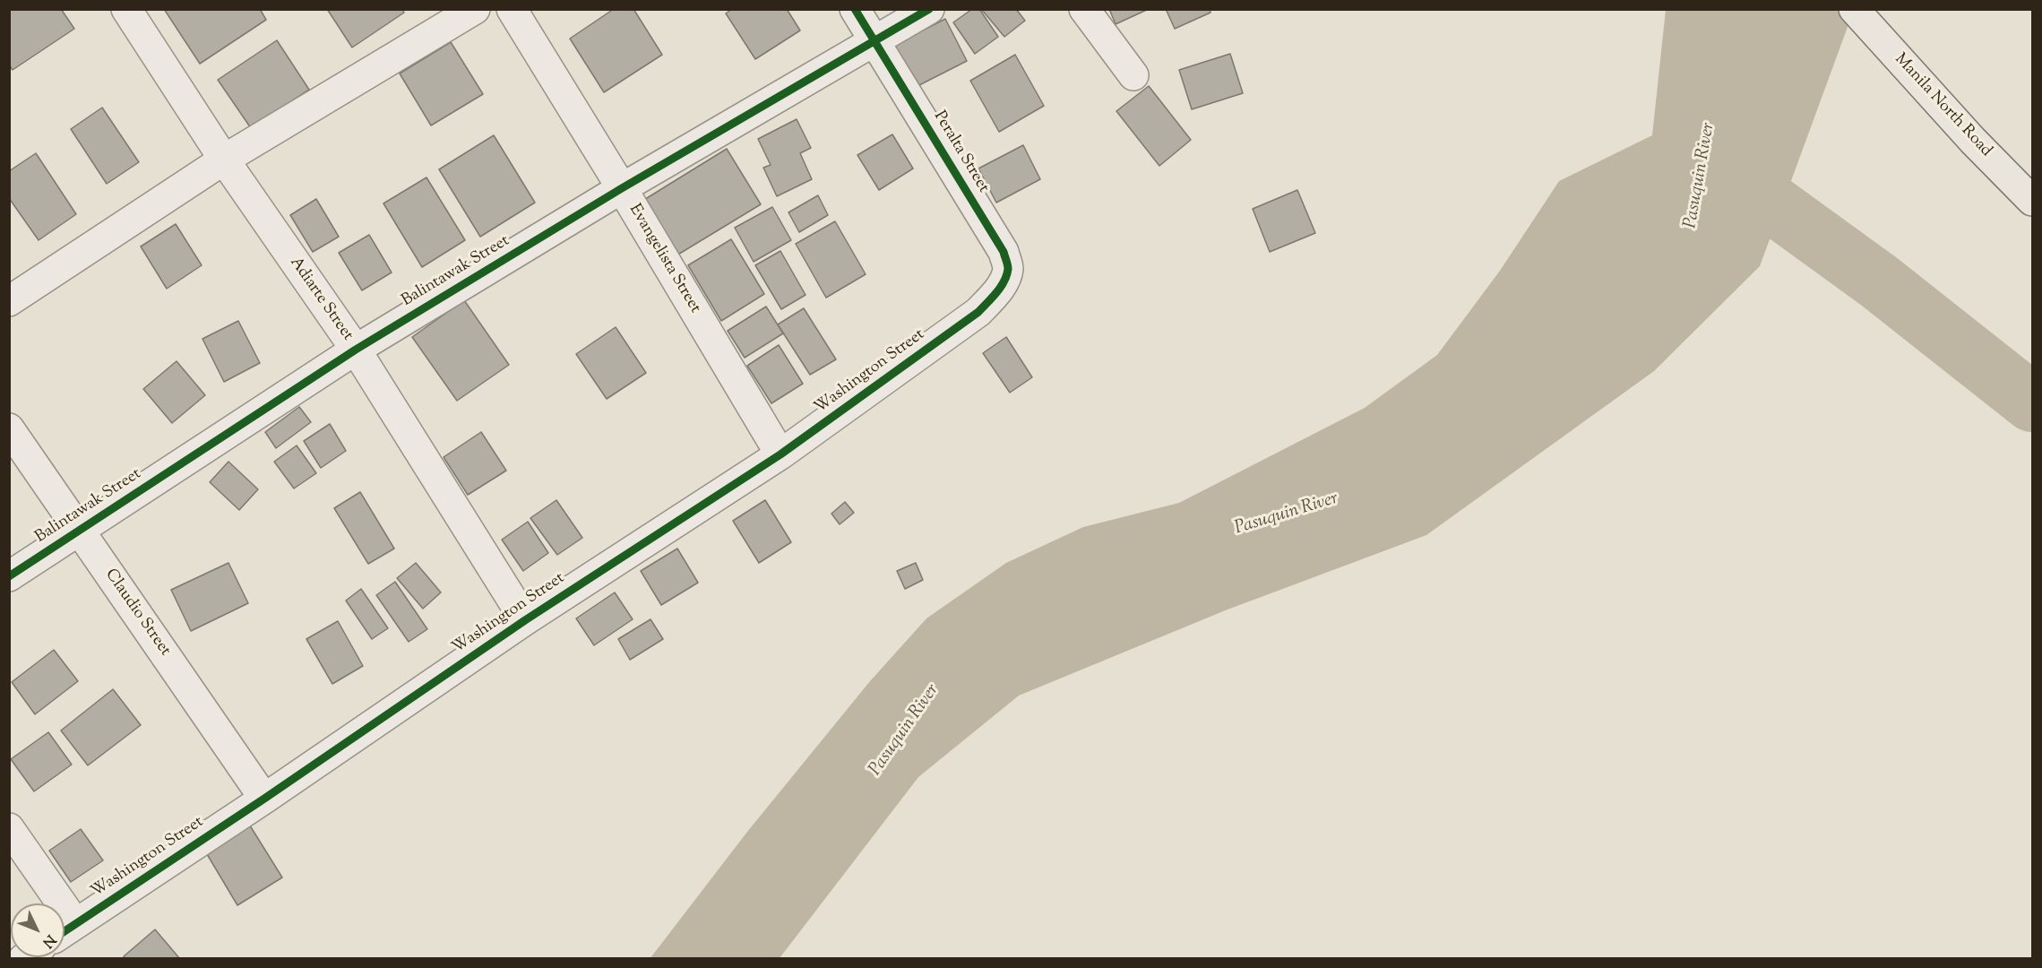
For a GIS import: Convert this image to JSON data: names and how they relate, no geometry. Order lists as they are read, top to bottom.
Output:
{
  "streets": {
    "highway": ["Manila North Road"],
    "street": [
      "Peralta Street",
      "Evangelista Street",
      "Balintawak Street",
      "Adiarte Street",
      "Washington Street",
      "Claudio Street"
    ]
  },
  "crossings": [
    ["Peralta Street", "Balintawak Street"],
    ["Peralta Street", "Washington Street"],
    ["Evangelista Street", "Balintawak Street"],
    ["Evangelista Street", "Washington Street"],
    ["Balintawak Street", "Adiarte Street"],
    ["Balintawak Street", "Claudio Street"],
    ["Adiarte Street", "Washington Street"],
    ["Washington Street", "Claudio Street"]
  ],
  "water": ["Pasuquin River"],
  "north": "bottom right"
}
